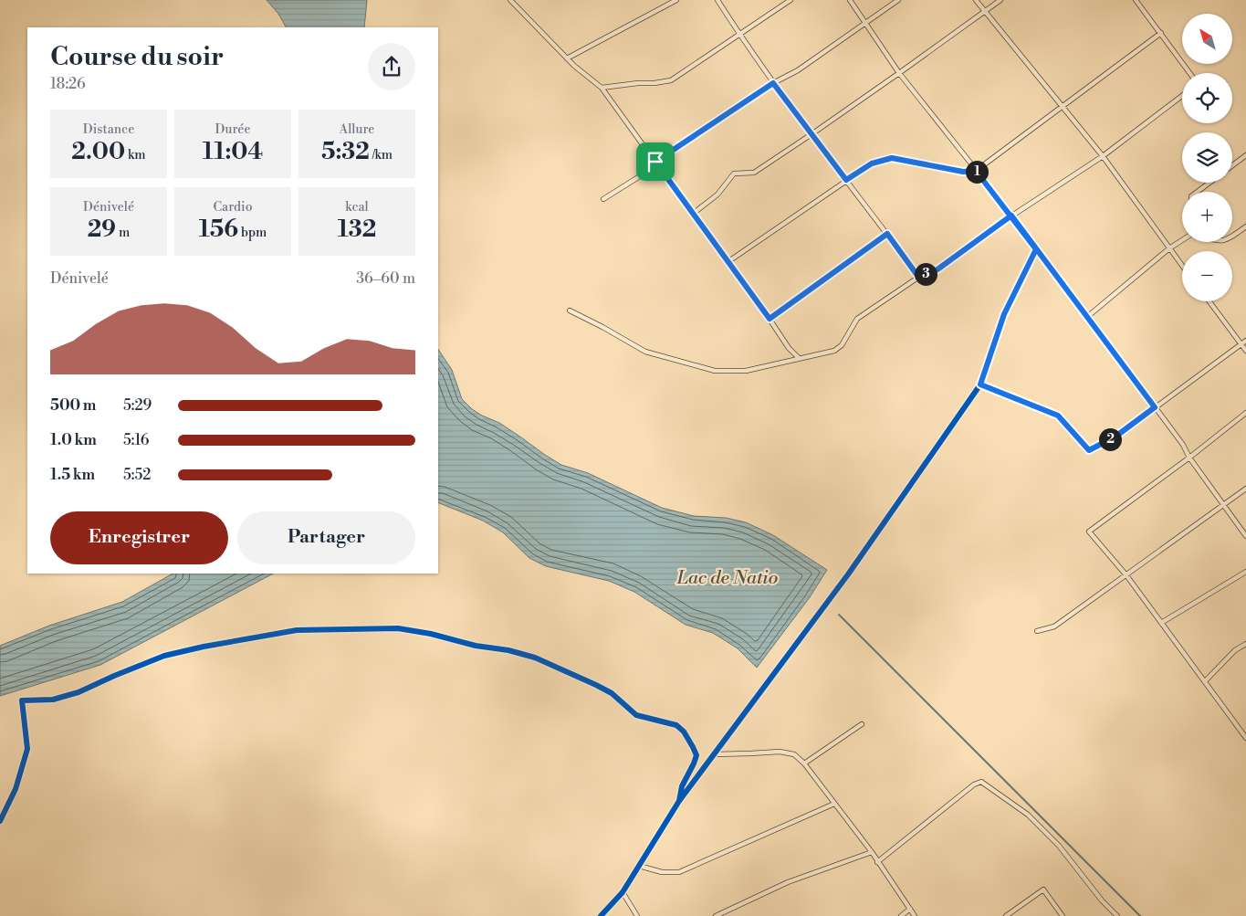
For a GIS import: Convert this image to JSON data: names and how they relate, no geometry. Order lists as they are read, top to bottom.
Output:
{
  "water": ["Lac de Natio"],
  "north": "top left",
  "page": {
    "map_buttons": ["+", "−"],
    "heading": ["Course du soir", "18:26"],
    "stats": [
      ["Distance", "2.00 km"],
      ["Durée", "11:04"],
      ["Allure", "5:32 /km"],
      ["Dénivelé", "29 m"],
      ["Cardio", "156 bpm"],
      ["kcal", "132"]
    ],
    "pins": ["1", "3", "2"],
    "chart": ["Dénivelé", "36–60 m"],
    "list": [
      {
        "name": "500 m",
        "note": "5:29"
      },
      {
        "name": "1.0 km",
        "note": "5:16"
      },
      {
        "name": "1.5 km",
        "note": "5:52"
      }
    ],
    "buttons": ["Enregistrer", "Partager"]
  }
}
